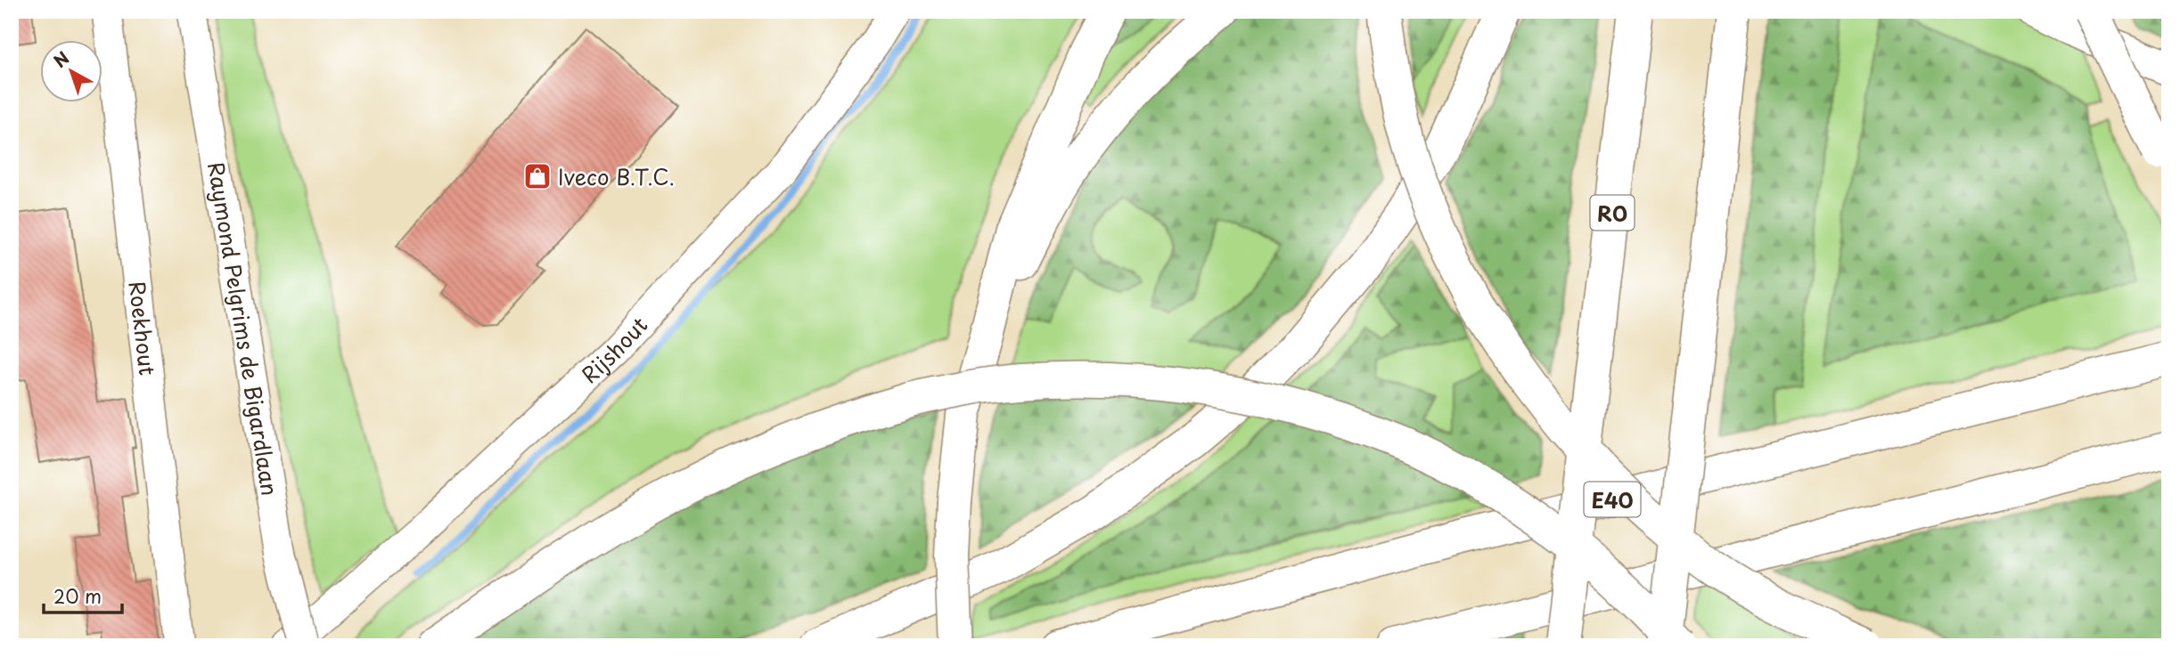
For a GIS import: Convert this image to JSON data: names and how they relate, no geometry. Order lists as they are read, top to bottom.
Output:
{
  "streets": {
    "highway": ["R0", "E40"],
    "street": ["Roekhout", "Raymond Pelgrims de Bigardlaan", "Rijshout"]
  },
  "places": {
    "shop": ["Iveco B.T.C."]
  },
  "scale_bar": "20 m",
  "north": "top left"
}
